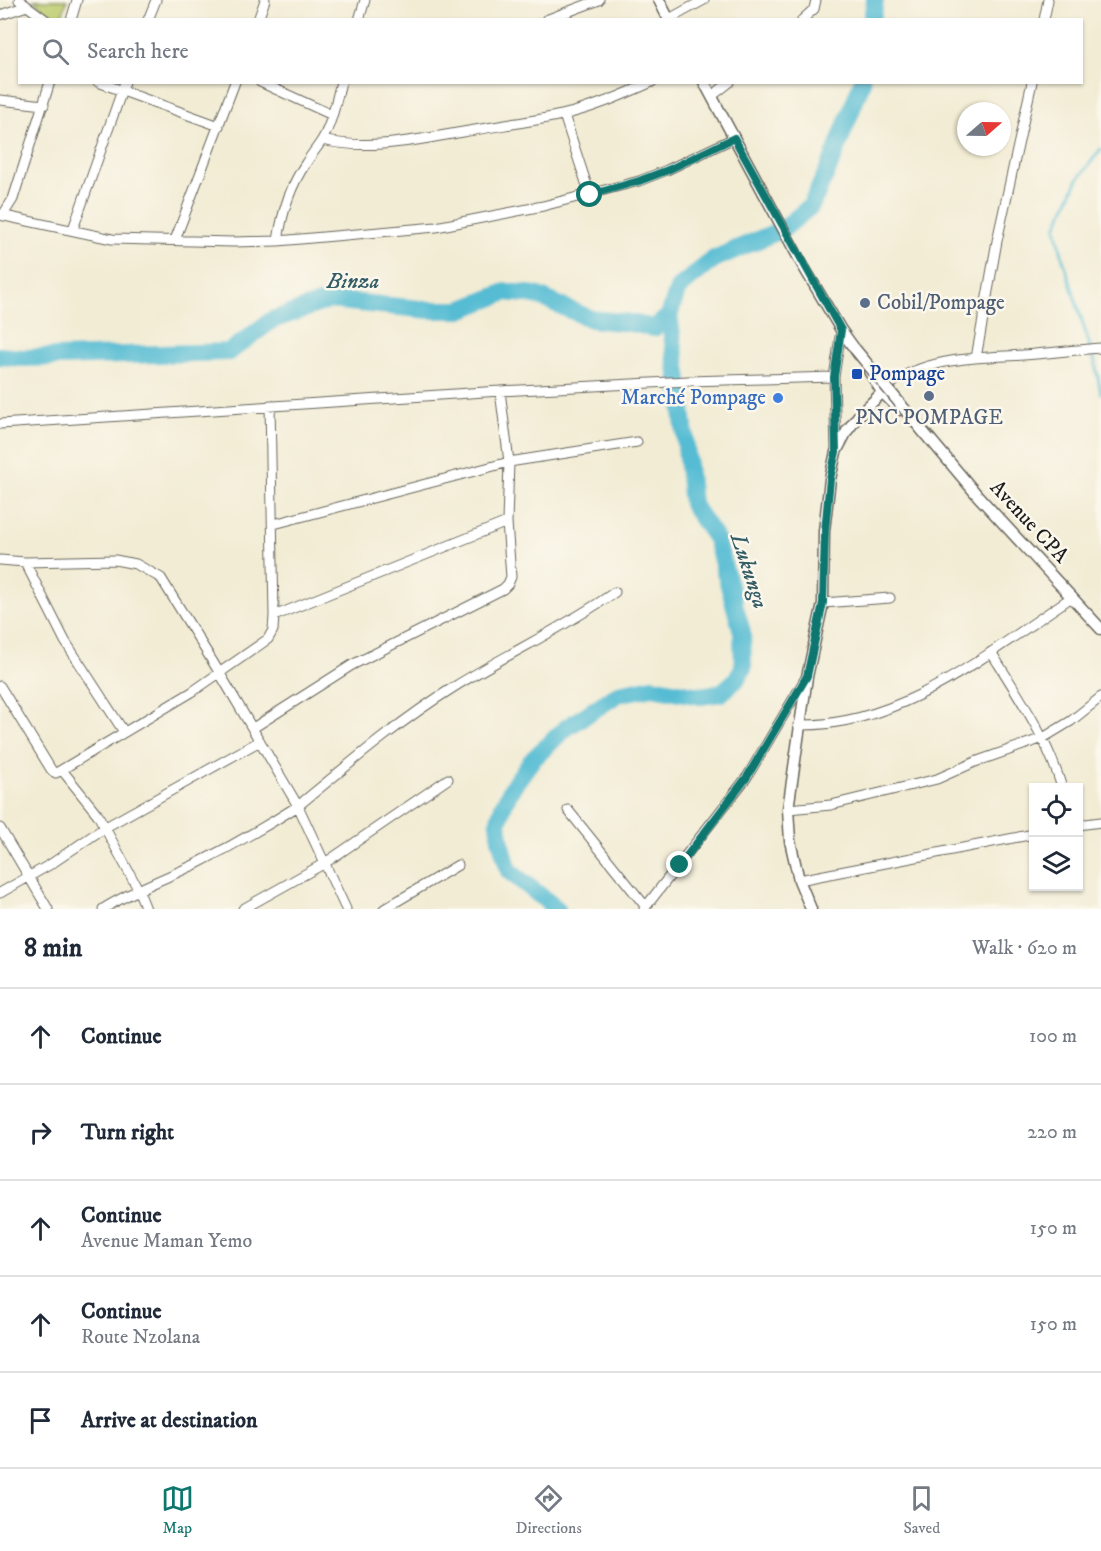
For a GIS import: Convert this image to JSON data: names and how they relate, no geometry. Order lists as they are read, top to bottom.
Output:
{
  "streets": {
    "street": ["Avenue CPA"]
  },
  "water": ["Binza", "Lukunga"],
  "places": {
    "other": ["Cobil/Pompage", "PNC POMPAGE", "Marché Pompage"],
    "transit": ["Pompage"]
  },
  "north": "right",
  "page": {
    "search": "Search here",
    "heading": ["8 min", "Walk · 620 m"],
    "list": [
      ["Continue", "100 m"],
      ["Turn right", "220 m"],
      ["Continue", "Avenue Maman Yemo", "150 m"],
      ["Continue", "Route Nzolana", "150 m"],
      "Arrive at destination"
    ],
    "nav": ["Map", "Directions", "Saved"]
  }
}
